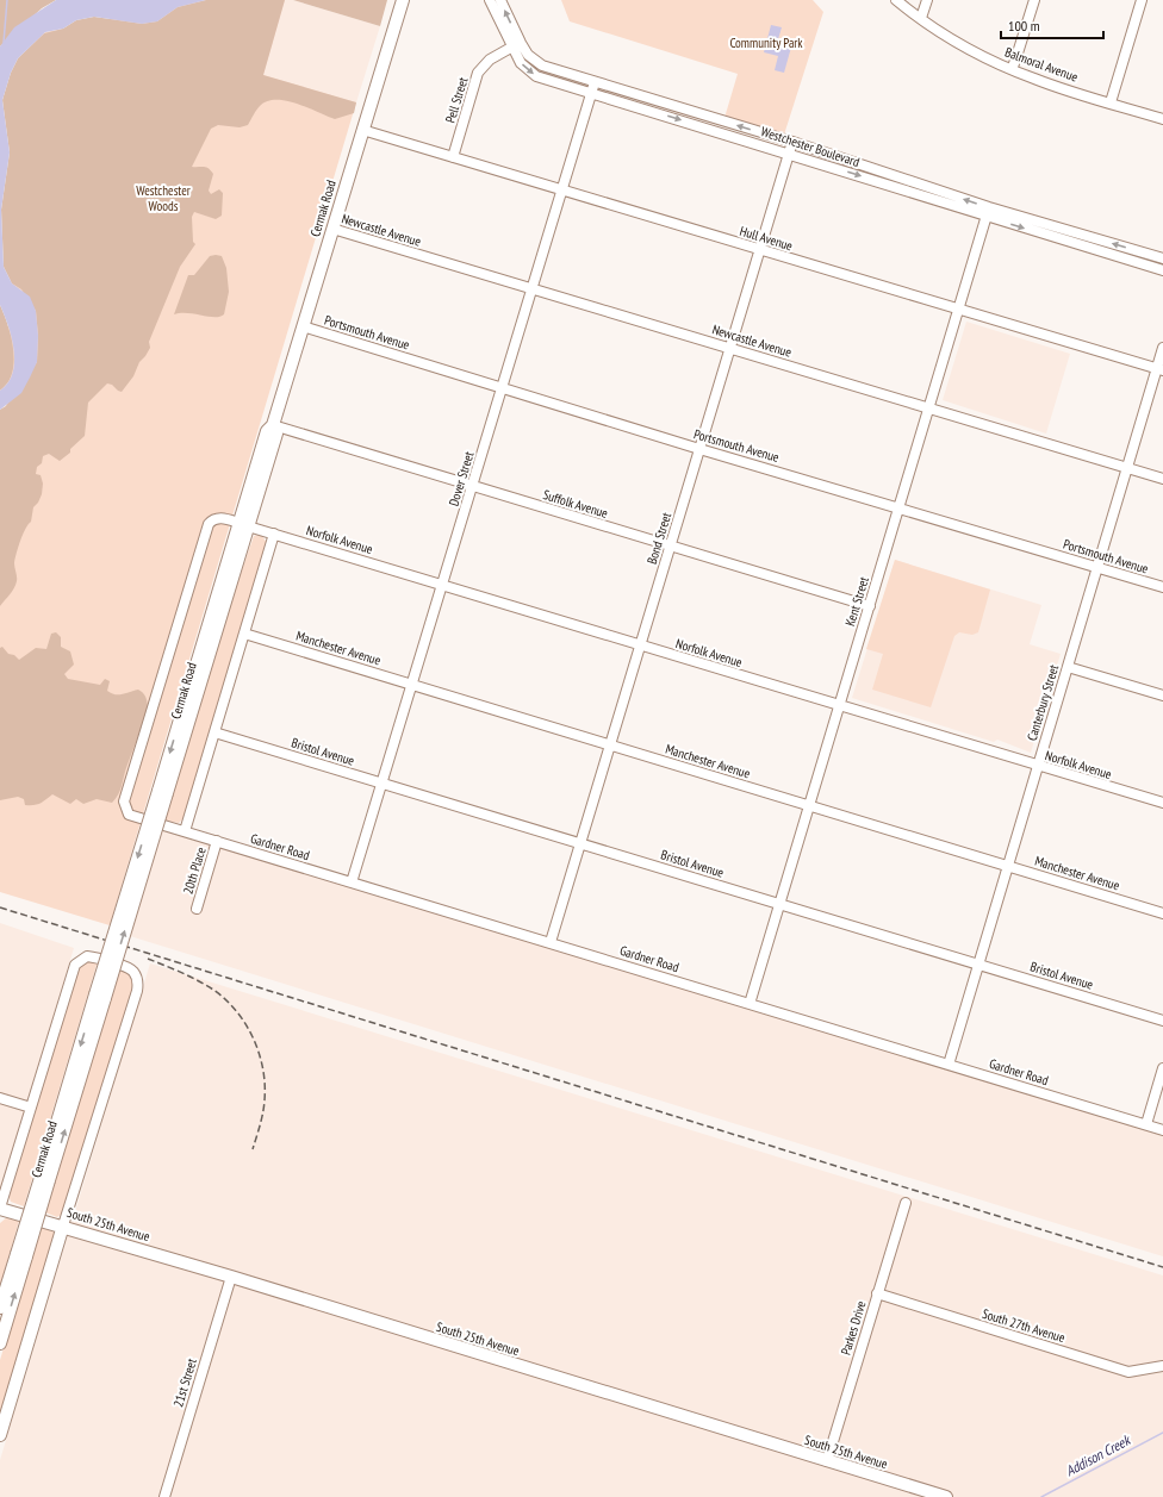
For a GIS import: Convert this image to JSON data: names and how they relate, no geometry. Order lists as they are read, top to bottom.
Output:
{
  "streets": {
    "main road": ["Cermak Road", "South 25th Avenue"],
    "street": [
      "Balmoral Avenue",
      "Pell Street",
      "Westchester Boulevard",
      "Newcastle Avenue",
      "Hull Avenue",
      "Portsmouth Avenue",
      "Dover Street",
      "Suffolk Avenue",
      "Bond Street",
      "Norfolk Avenue",
      "Kent Street",
      "Manchester Avenue",
      "Canterbury Street",
      "Bristol Avenue",
      "Gardner Road",
      "20th Place",
      "South 27th Avenue",
      "Parkes Drive",
      "21st Street"
    ]
  },
  "crossings": [
    ["Pell Street", "Westchester Boulevard"],
    ["Pell Street", "Hull Avenue"],
    ["Westchester Boulevard", "Dover Street"],
    ["Westchester Boulevard", "Bond Street"],
    ["Westchester Boulevard", "Kent Street"],
    ["Cermak Road", "Newcastle Avenue"],
    ["Cermak Road", "Hull Avenue"],
    ["Cermak Road", "Portsmouth Avenue"],
    ["Cermak Road", "Suffolk Avenue"],
    ["Cermak Road", "Norfolk Avenue"],
    ["Cermak Road", "Gardner Road"],
    ["Cermak Road", "South 25th Avenue"],
    ["Newcastle Avenue", "Dover Street"],
    ["Newcastle Avenue", "Bond Street"],
    ["Newcastle Avenue", "Kent Street"],
    ["Newcastle Avenue", "Canterbury Street"],
    ["Hull Avenue", "Dover Street"],
    ["Hull Avenue", "Bond Street"],
    ["Hull Avenue", "Kent Street"],
    ["Hull Avenue", "Canterbury Street"],
    ["Portsmouth Avenue", "Dover Street"],
    ["Portsmouth Avenue", "Bond Street"],
    ["Portsmouth Avenue", "Kent Street"],
    ["Portsmouth Avenue", "Canterbury Street"],
    ["Dover Street", "Suffolk Avenue"],
    ["Dover Street", "Norfolk Avenue"],
    ["Dover Street", "Manchester Avenue"],
    ["Dover Street", "Bristol Avenue"],
    ["Dover Street", "Gardner Road"],
    ["Suffolk Avenue", "Bond Street"],
    ["Suffolk Avenue", "Kent Street"],
    ["Bond Street", "Norfolk Avenue"],
    ["Bond Street", "Manchester Avenue"],
    ["Bond Street", "Bristol Avenue"],
    ["Bond Street", "Gardner Road"],
    ["Norfolk Avenue", "Kent Street"],
    ["Norfolk Avenue", "Canterbury Street"],
    ["Kent Street", "Manchester Avenue"],
    ["Kent Street", "Bristol Avenue"],
    ["Kent Street", "Gardner Road"],
    ["Manchester Avenue", "Canterbury Street"],
    ["Canterbury Street", "Bristol Avenue"],
    ["Canterbury Street", "Gardner Road"],
    ["Gardner Road", "20th Place"],
    ["South 25th Avenue", "Parkes Drive"],
    ["South 25th Avenue", "21st Street"],
    ["South 27th Avenue", "Parkes Drive"]
  ],
  "water": ["Addison Creek"],
  "parks": ["Community Park", "Westchester Woods"],
  "scale_bar": "100 m"
}
